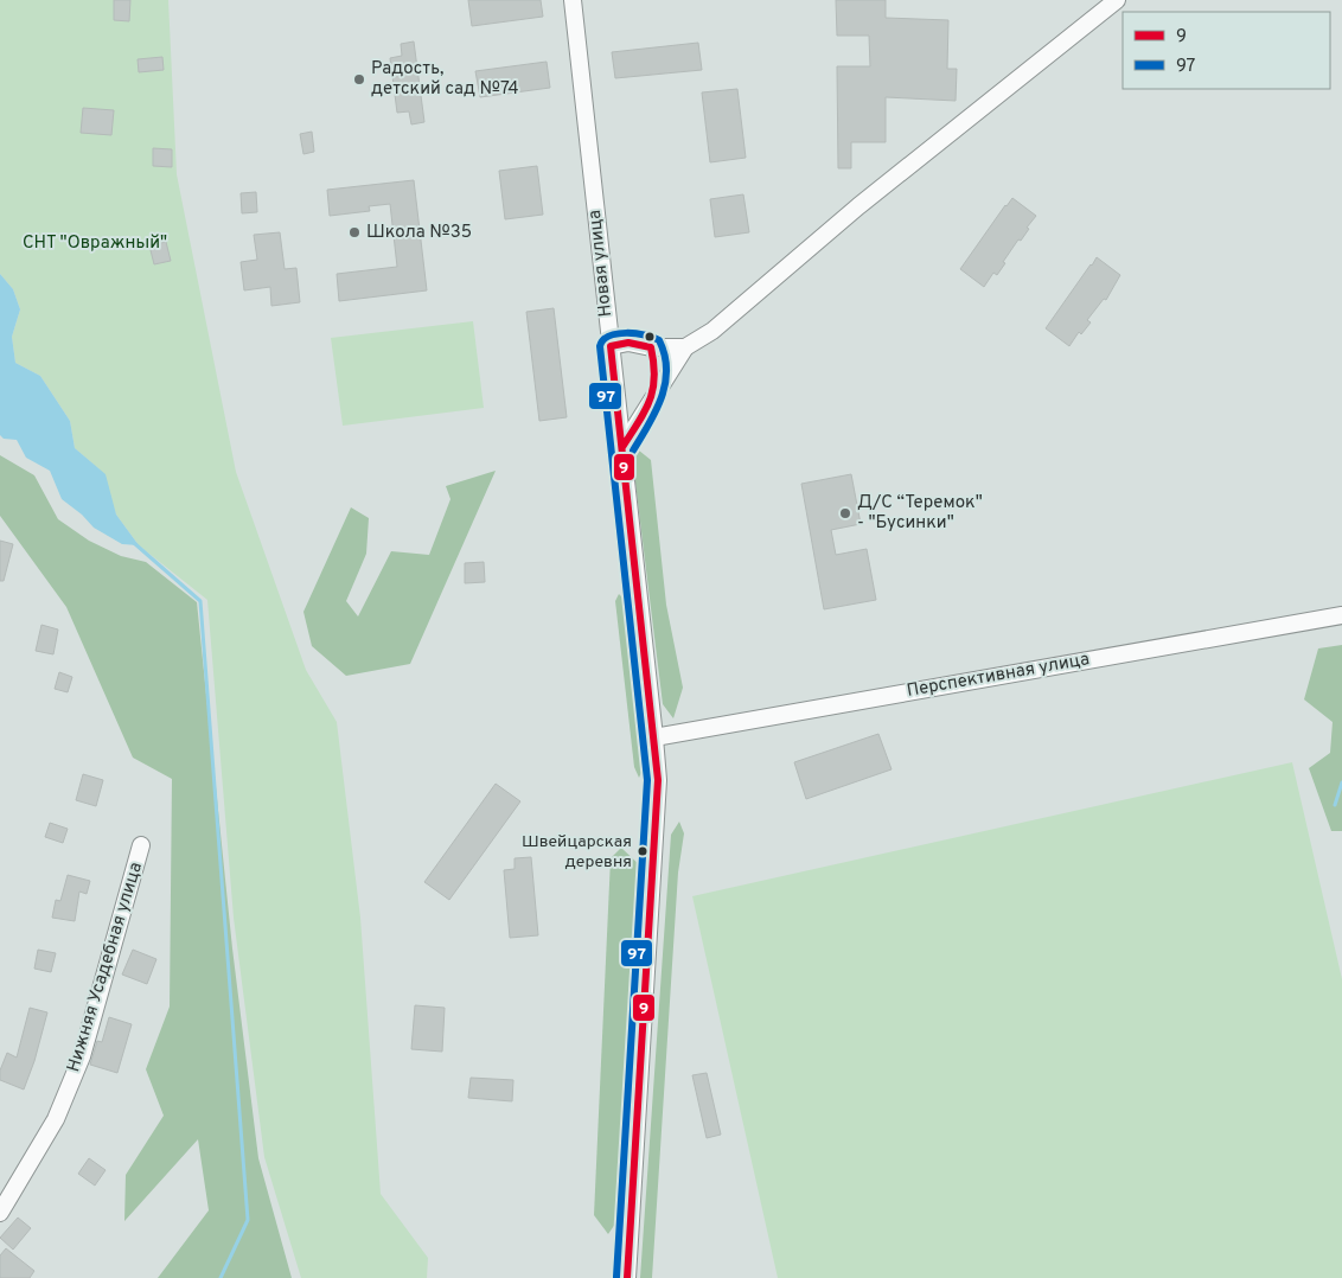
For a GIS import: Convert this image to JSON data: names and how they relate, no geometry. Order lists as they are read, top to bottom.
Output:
{
  "streets": {
    "street": ["Новая улица", "Перспективная улица", "Нижняя Усадебная улица"]
  },
  "crossings": [
    ["Новая улица", "Перспективная улица"]
  ],
  "parks": ["СНТ \"Овражный\""],
  "places": [
    "Радость, детский сад №74",
    "Школа №35",
    "Д/С “Теремок\" - \"Бусинки\"",
    "Швейцарская деревня"
  ],
  "lines": ["transit line 97", "transit line 9"],
  "legend": ["9", "97"]
}
